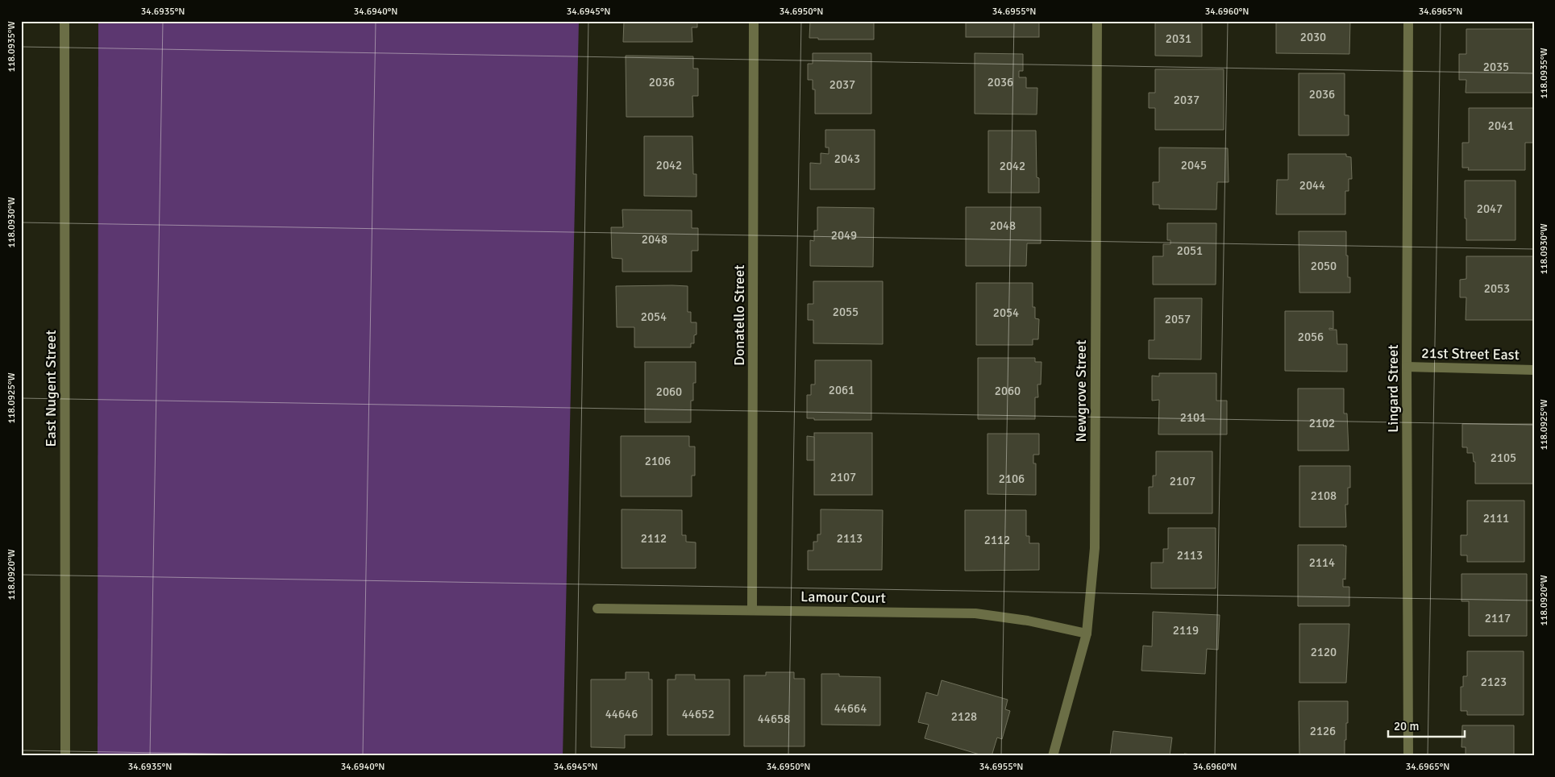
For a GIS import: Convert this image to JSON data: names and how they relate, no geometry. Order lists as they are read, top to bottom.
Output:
{
  "streets": {
    "street": [
      "Donatello Street",
      "21st Street East",
      "East Nugent Street",
      "Lingard Street",
      "Newgrove Street",
      "Lamour Court"
    ]
  },
  "crossings": [
    ["Donatello Street", "Lamour Court"],
    ["21st Street East", "Lingard Street"],
    ["Newgrove Street", "Lamour Court"]
  ],
  "house_numbers": [
    "2030",
    "2031",
    "2035",
    "2036",
    "2036",
    "2037",
    "2036",
    "2037",
    "2041",
    "2043",
    "2042",
    "2045",
    "2042",
    "2044",
    "2047",
    "2048",
    "2049",
    "2048",
    "2051",
    "2050",
    "2053",
    "2055",
    "2054",
    "2054",
    "2057",
    "2056",
    "2061",
    "2060",
    "2060",
    "2101",
    "2102",
    "2105",
    "2106",
    "2107",
    "2106",
    "2107",
    "2108",
    "2111",
    "2112",
    "2113",
    "2112",
    "2113",
    "2114",
    "2117",
    "2119",
    "2120",
    "2123",
    "44664",
    "44646",
    "44652",
    "2128",
    "44658",
    "2126"
  ],
  "scale_bar": "20 m",
  "coordinates": [
    "34.6935°N",
    "34.6940°N",
    "34.6945°N",
    "34.6950°N",
    "34.6955°N",
    "34.6960°N",
    "34.6965°N",
    "118.0935°W",
    "118.0930°W",
    "118.0925°W",
    "118.0920°W"
  ]
}
